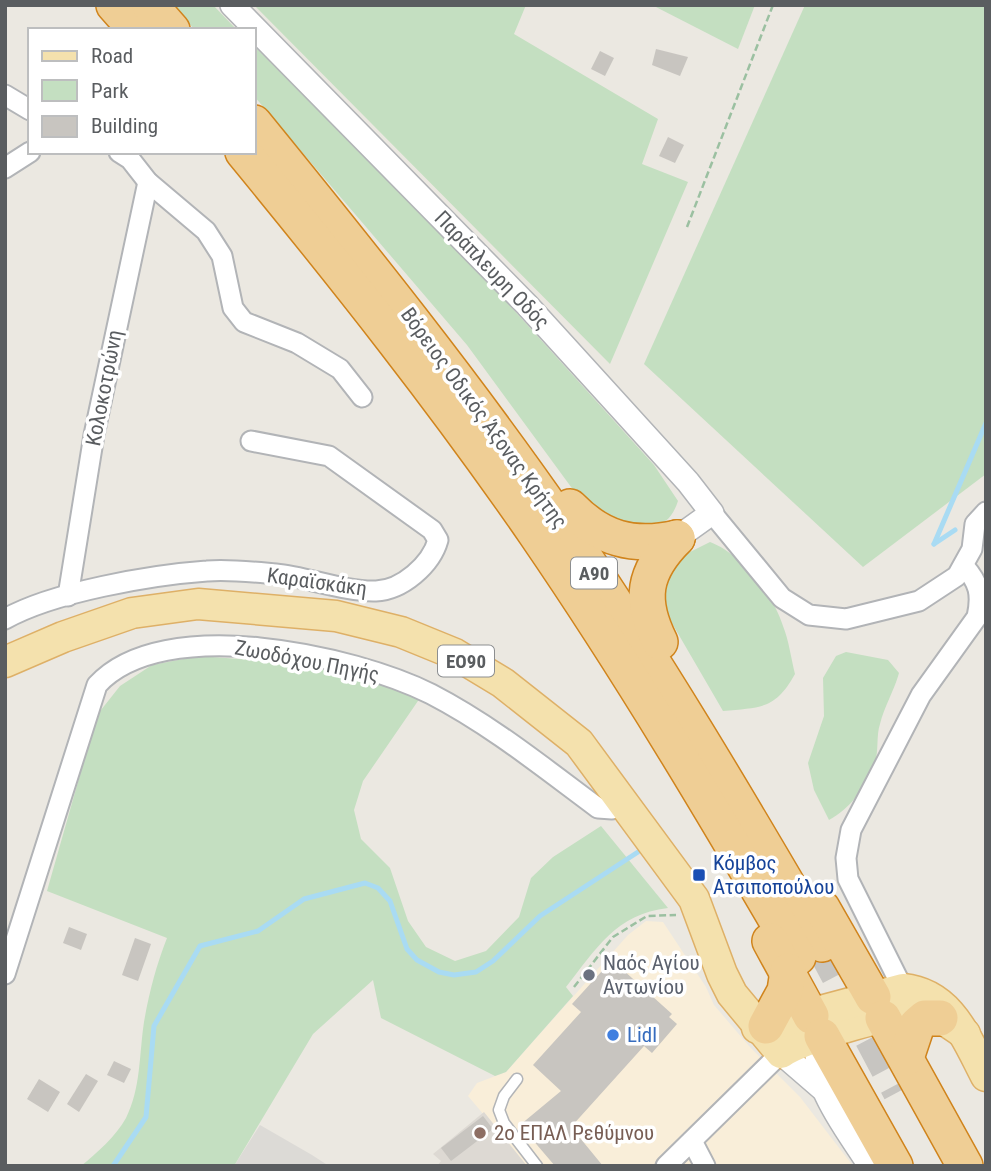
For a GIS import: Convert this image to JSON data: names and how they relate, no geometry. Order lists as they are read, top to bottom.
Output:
{
  "streets": {
    "main road": ["ΕΟ90"],
    "street": [
      "Παράπλευρη Οδός",
      "Κολοκοτρώνη",
      "Καραϊσκάκη",
      "Ζωοδόχου Πηγής"
    ]
  },
  "crossings": [
    ["Κολοκοτρώνη", "Καραϊσκάκη"],
    ["Ζωοδόχου Πηγής", "ΕΟ90"]
  ],
  "places": {
    "transit": ["Κόμβος Ατσιποπούλου"],
    "other": ["Ναός Αγίου Αντωνίου", "Lidl", "2ο ΕΠΑΛ Ρεθύμνου"]
  },
  "legend": ["Road", "Park", "Building"]
}
